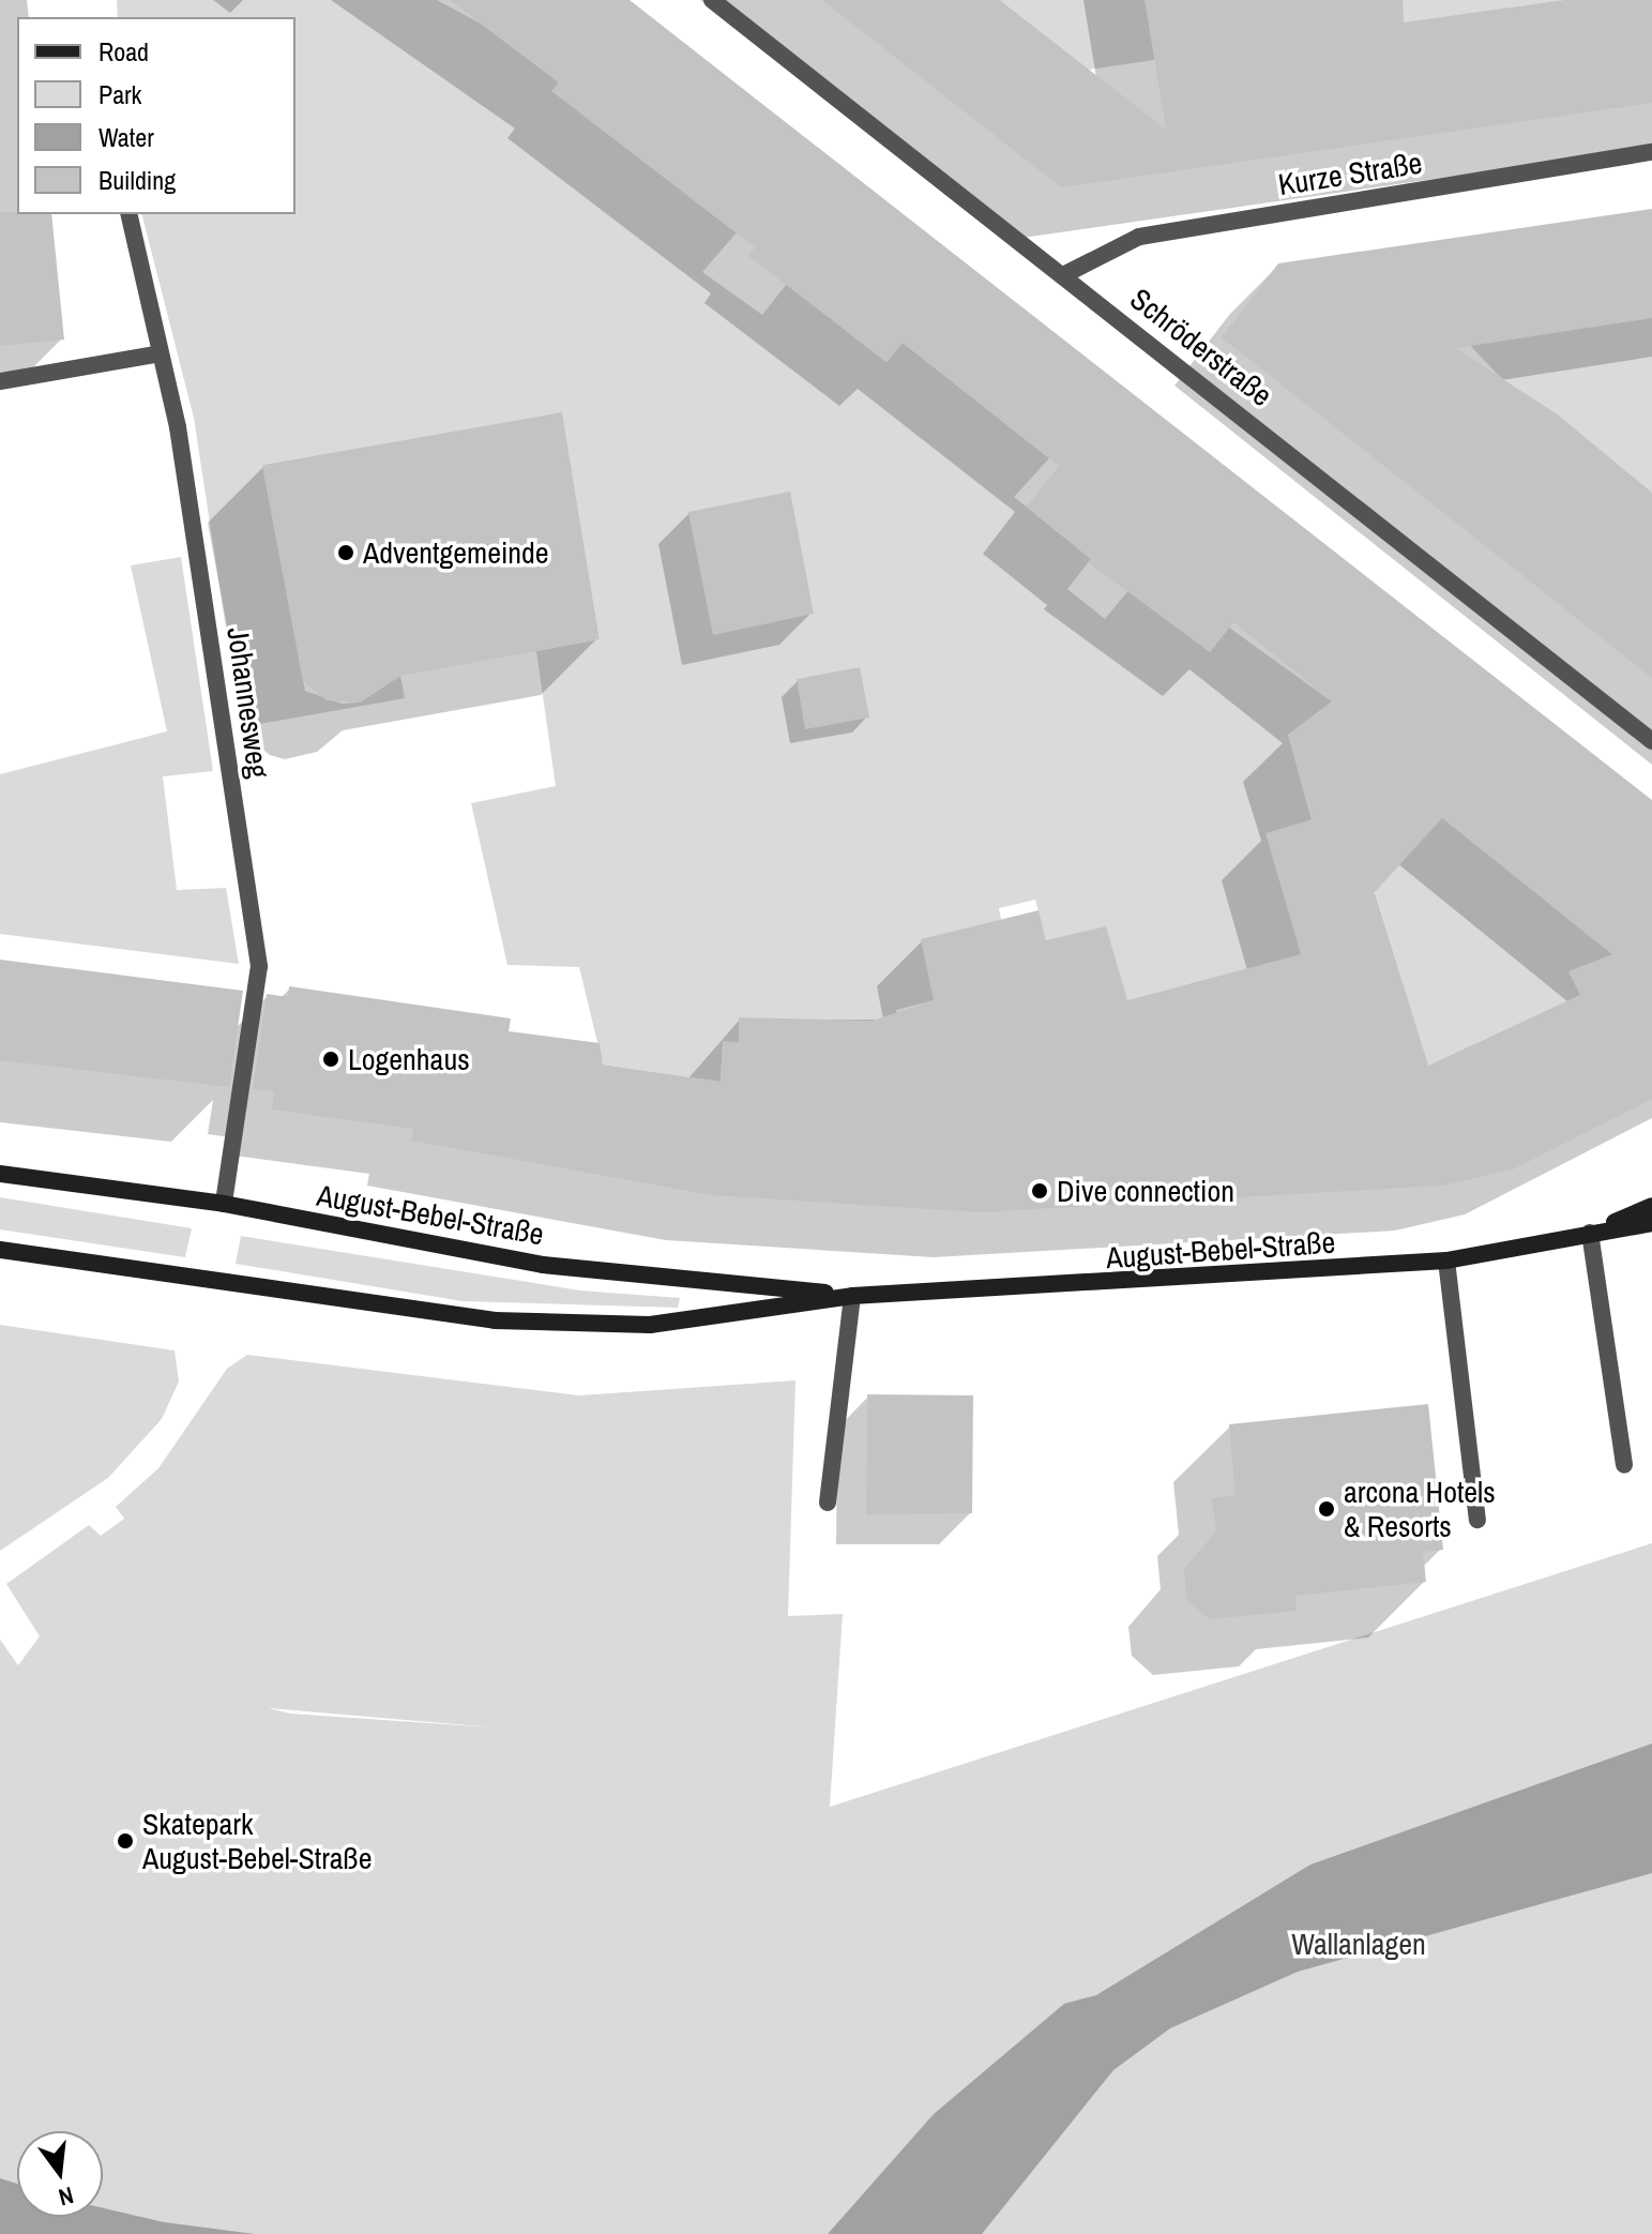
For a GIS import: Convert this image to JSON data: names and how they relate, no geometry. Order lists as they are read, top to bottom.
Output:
{
  "streets": {
    "main road": ["August-Bebel-Straße"],
    "street": ["Kurze Straße", "Schröderstraße", "Johannesweg"]
  },
  "crossings": [
    ["Kurze Straße", "Schröderstraße"],
    ["Johannesweg", "August-Bebel-Straße"]
  ],
  "parks": ["Wallanlagen"],
  "places": [
    "Adventgemeinde",
    "Logenhaus",
    "Dive connection",
    "arcona Hotels & Resorts",
    "Skatepark August-Bebel-Straße"
  ],
  "legend": [
    "Road",
    "Park",
    "Water",
    "Building"
  ],
  "north": "bottom"
}
